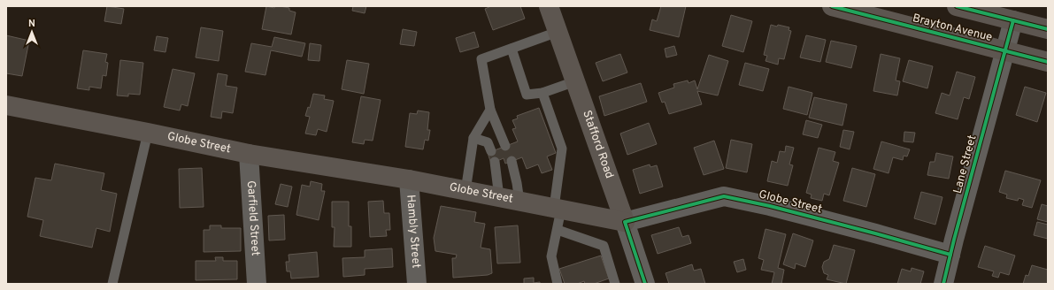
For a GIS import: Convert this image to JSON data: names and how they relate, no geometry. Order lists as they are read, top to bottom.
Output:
{
  "streets": {
    "main road": ["Brayton Avenue", "Globe Street", "Stafford Road"],
    "street": ["Lane Street", "Garfield Street", "Hambly Street"]
  },
  "crossings": [
    ["Brayton Avenue", "Lane Street"],
    ["Globe Street", "Stafford Road"],
    ["Globe Street", "Lane Street"],
    ["Globe Street", "Garfield Street"],
    ["Globe Street", "Hambly Street"]
  ],
  "north": "top"
}
